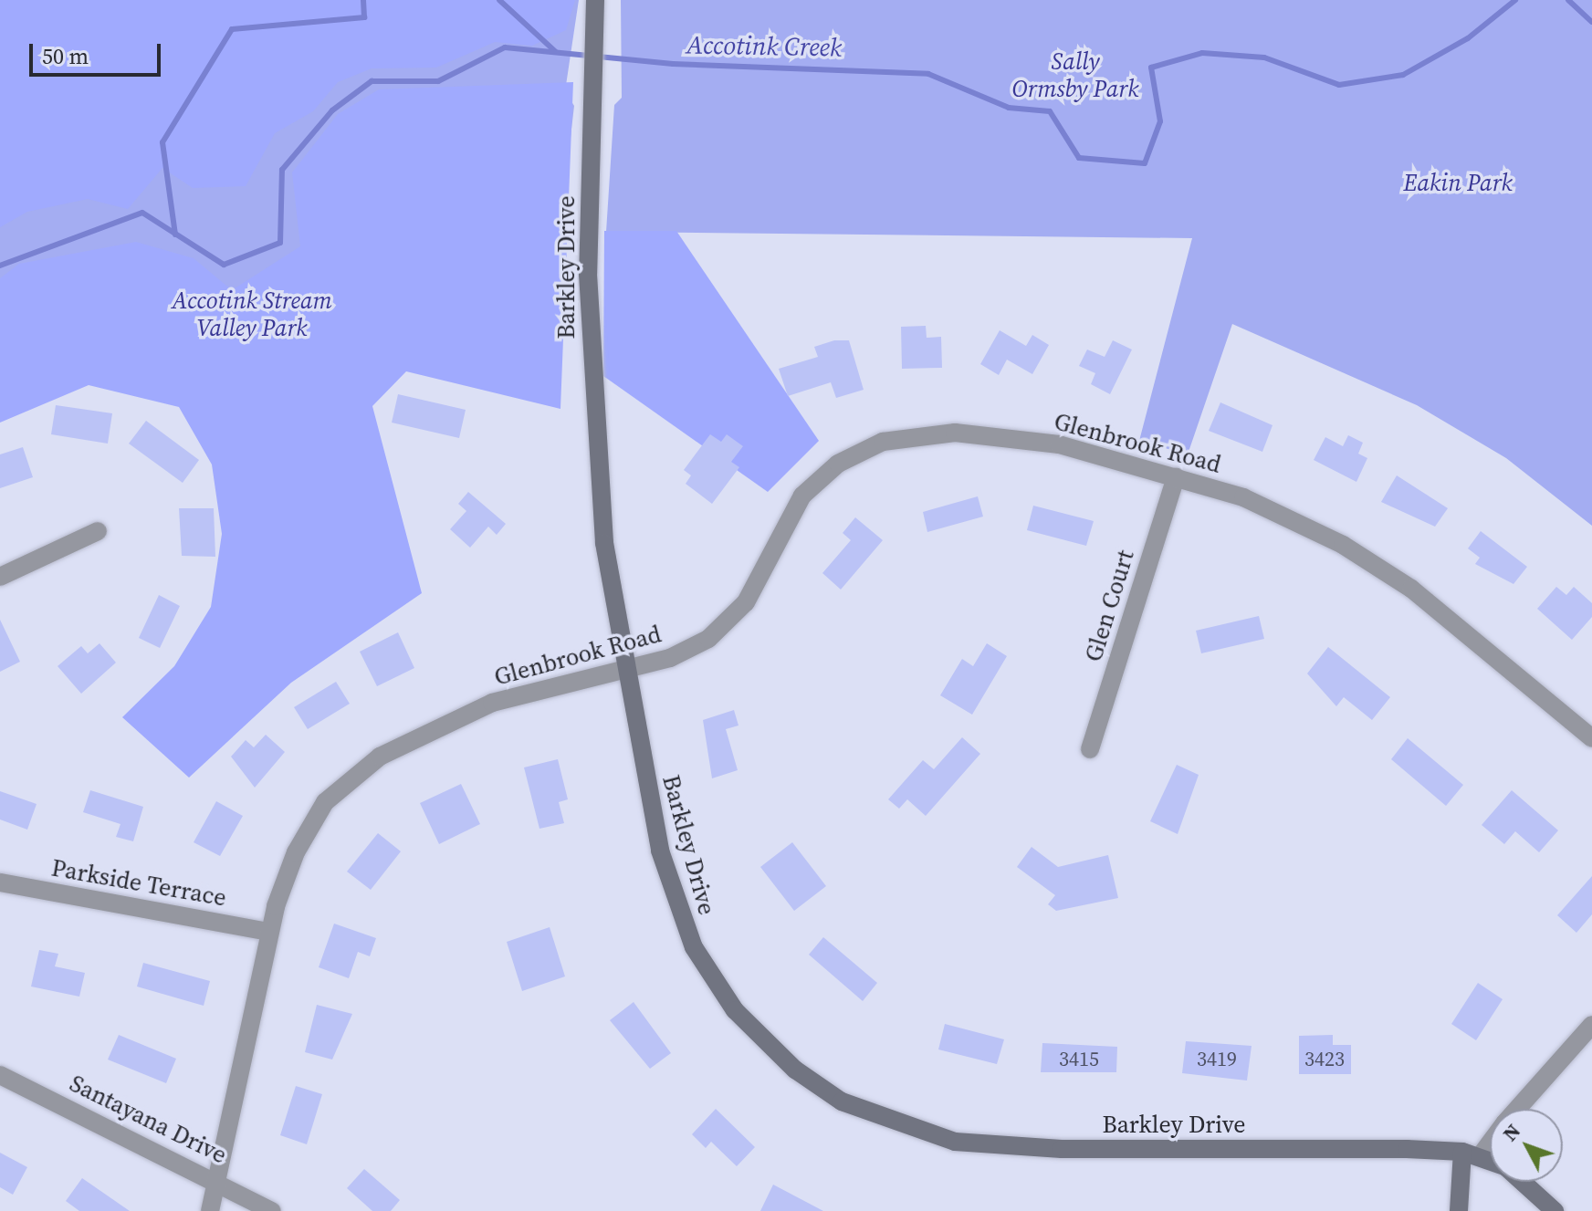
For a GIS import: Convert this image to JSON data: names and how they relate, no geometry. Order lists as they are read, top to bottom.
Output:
{
  "streets": {
    "street": [
      "Barkley Drive",
      "Glenbrook Road",
      "Glen Court",
      "Parkside Terrace",
      "Santayana Drive"
    ]
  },
  "crossings": [
    ["Barkley Drive", "Glenbrook Road"],
    ["Glenbrook Road", "Glen Court"],
    ["Glenbrook Road", "Parkside Terrace"],
    ["Glenbrook Road", "Santayana Drive"]
  ],
  "water": ["Accotink Creek"],
  "parks": ["Sally Ormsby Park", "Eakin Park", "Accotink Stream Valley Park"],
  "house_numbers": ["3415", "3419", "3423"],
  "scale_bar": "50 m",
  "north": "top left"
}
